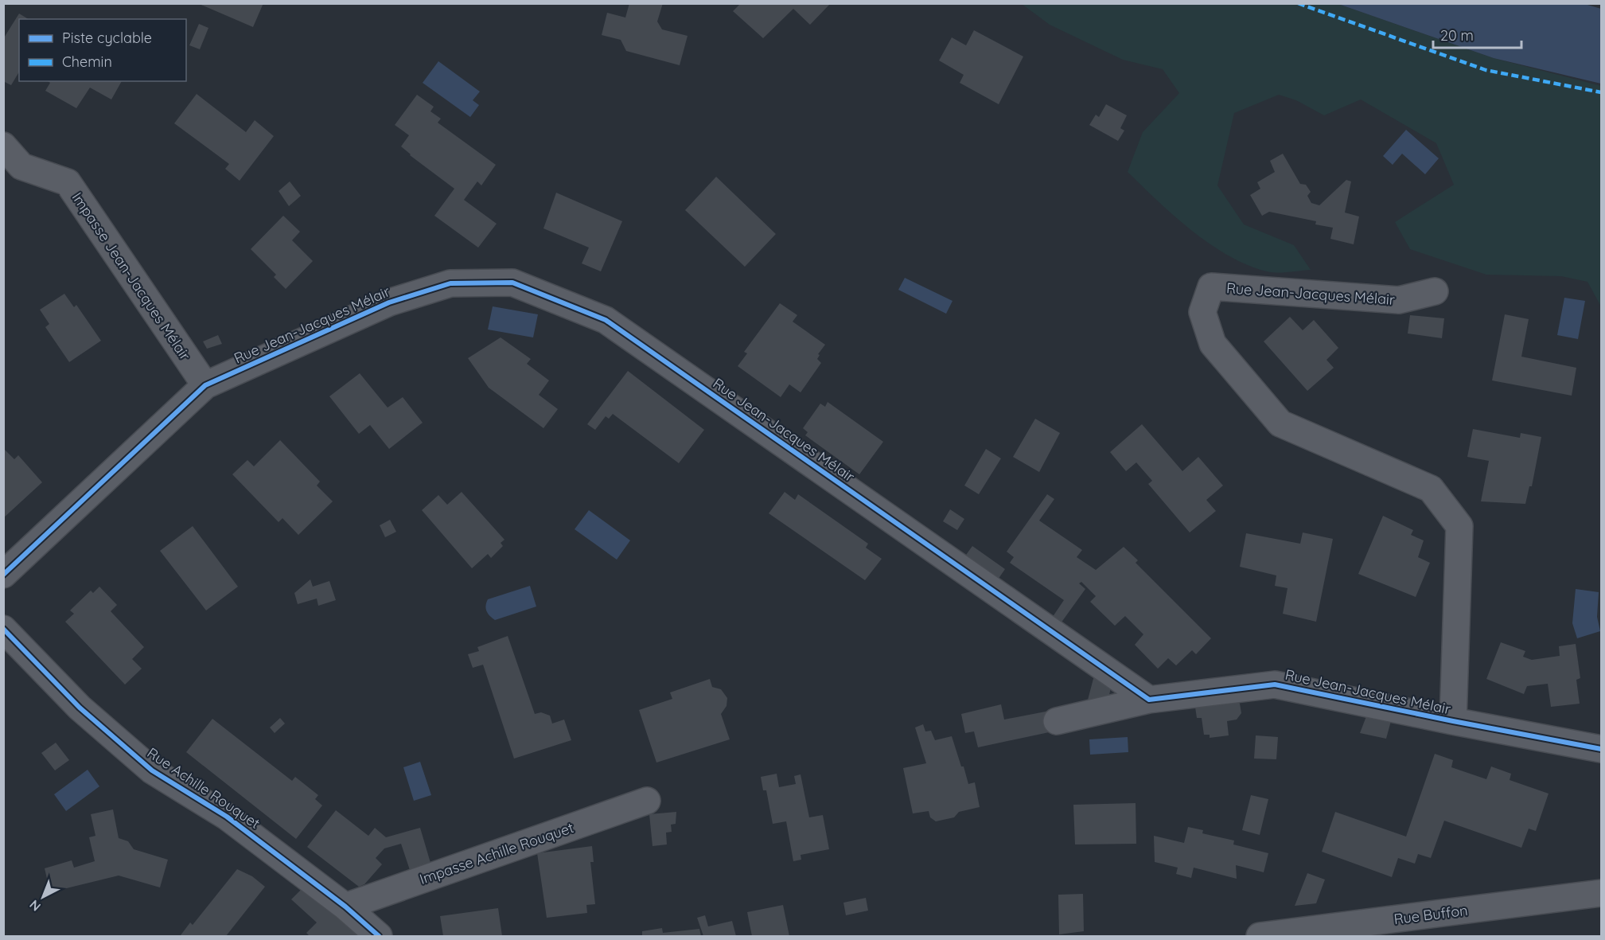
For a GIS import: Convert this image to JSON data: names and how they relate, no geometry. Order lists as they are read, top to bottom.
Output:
{
  "streets": {
    "street": [
      "Impasse Jean-Jacques Mélair",
      "Rue Jean-Jacques Mélair",
      "Rue Achille Rouquet",
      "Impasse Achille Rouquet",
      "Rue Buffon"
    ]
  },
  "crossings": [
    ["Impasse Jean-Jacques Mélair", "Rue Jean-Jacques Mélair"],
    ["Rue Achille Rouquet", "Impasse Achille Rouquet"]
  ],
  "legend": ["Piste cyclable", "Chemin"],
  "scale_bar": "20 m",
  "north": "bottom left"
}
